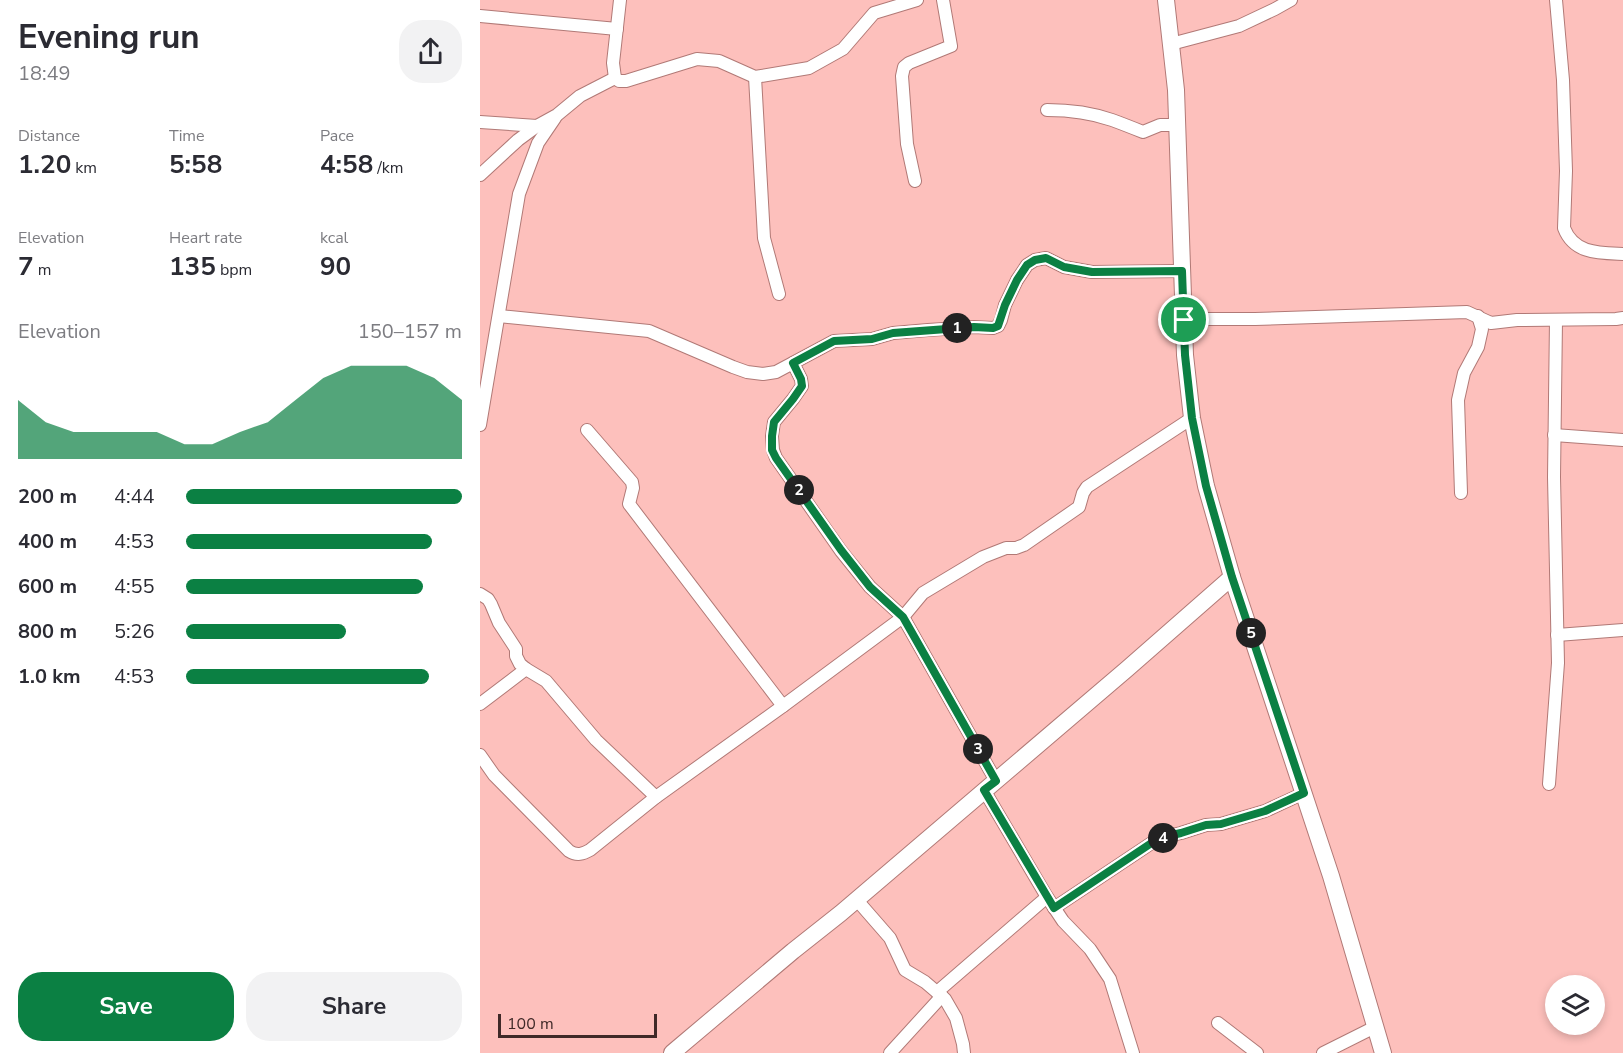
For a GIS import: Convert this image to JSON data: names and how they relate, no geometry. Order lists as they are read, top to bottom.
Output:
{
  "scale_bar": "100 m",
  "page": {
    "heading": ["Evening run", "18:49"],
    "stats": [
      ["Distance", "1.20 km"],
      ["Time", "5:58"],
      ["Pace", "4:58 /km"],
      ["Elevation", "7 m"],
      ["Heart rate", "135 bpm"],
      ["kcal", "90"]
    ],
    "chart": ["Elevation", "150–157 m"],
    "pins": [
      "1",
      "2",
      "5",
      "3",
      "4"
    ],
    "list": [
      {
        "name": "200 m",
        "note": "4:44"
      },
      {
        "name": "400 m",
        "note": "4:53"
      },
      {
        "name": "600 m",
        "note": "4:55"
      },
      {
        "name": "800 m",
        "note": "5:26"
      },
      {
        "name": "1.0 km",
        "note": "4:53"
      }
    ],
    "buttons": ["Save", "Share"],
    "scale": "100 m"
  }
}
